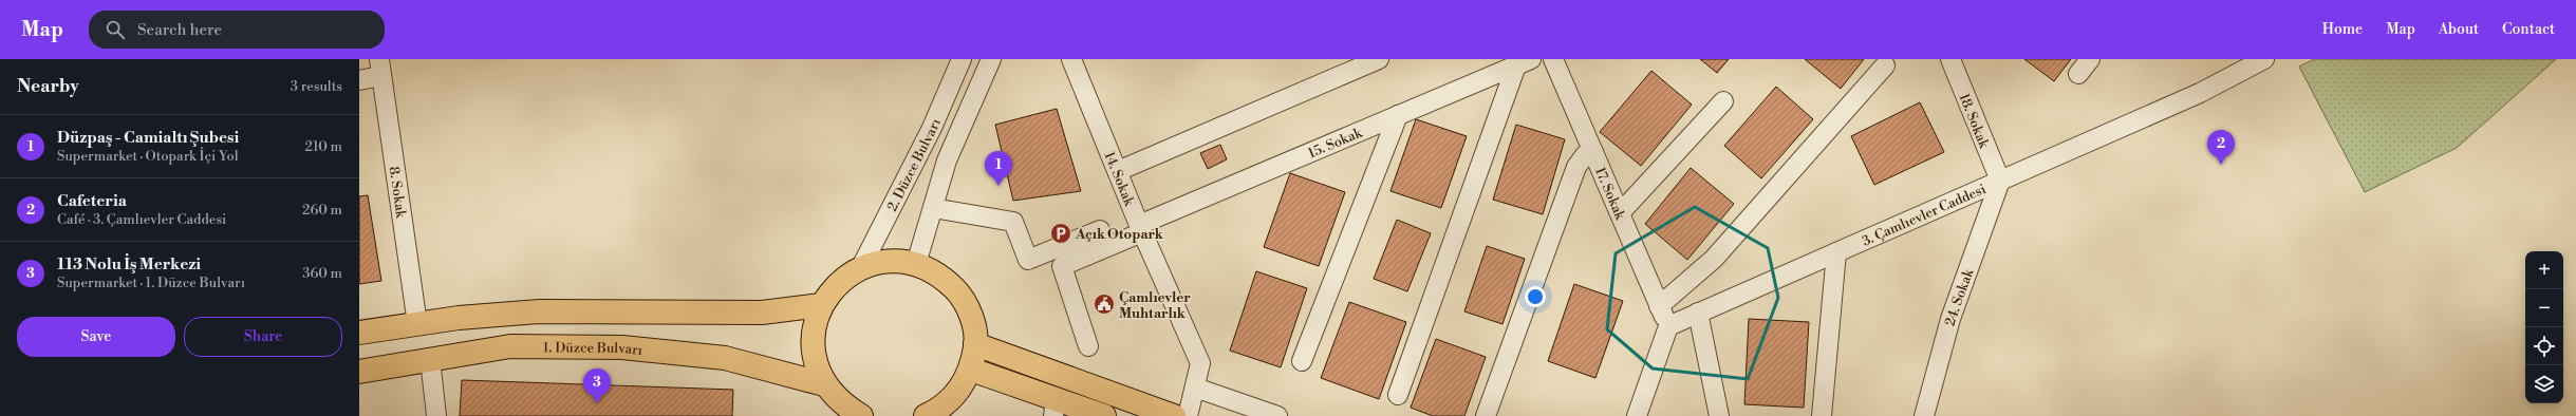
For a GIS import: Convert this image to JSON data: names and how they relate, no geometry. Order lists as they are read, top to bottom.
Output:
{
  "streets": {
    "main road": ["1. Düzce Bulvarı"],
    "street": [
      "18. Sokak",
      "15. Sokak",
      "2. Düzce Bulvarı",
      "14. Sokak",
      "8. Sokak",
      "17. Sokak",
      "3. Çamlıevler Caddesi",
      "24. Sokak"
    ]
  },
  "crossings": [
    ["18. Sokak", "3. Çamlıevler Caddesi"],
    ["18. Sokak", "24. Sokak"],
    ["15. Sokak", "14. Sokak"],
    ["17. Sokak", "3. Çamlıevler Caddesi"],
    ["3. Çamlıevler Caddesi", "24. Sokak"]
  ],
  "places": {
    "parking": ["Açık Otopark"],
    "public building": ["Çamlıevler Muhtarlık"]
  },
  "page": {
    "header": "Map",
    "search": "Search here",
    "nav": [
      "Home",
      "Map",
      "About",
      "Contact"
    ],
    "heading": ["Nearby", "3 results"],
    "list": [
      {
        "mark": "1",
        "name": "Düzpaş - Camialtı Şubesi",
        "note": "Supermarket · Otopark İçi Yol",
        "value": "210 m"
      },
      {
        "mark": "2",
        "name": "Cafeteria",
        "note": "Café · 3. Çamlıevler Caddesi",
        "value": "260 m"
      },
      {
        "mark": "3",
        "name": "113 Nolu İş Merkezi",
        "note": "Supermarket · 1. Düzce Bulvarı",
        "value": "360 m"
      }
    ],
    "pins": ["2", "1", "3"],
    "map_buttons": ["+", "−"],
    "buttons": ["Save", "Share"]
  }
}
